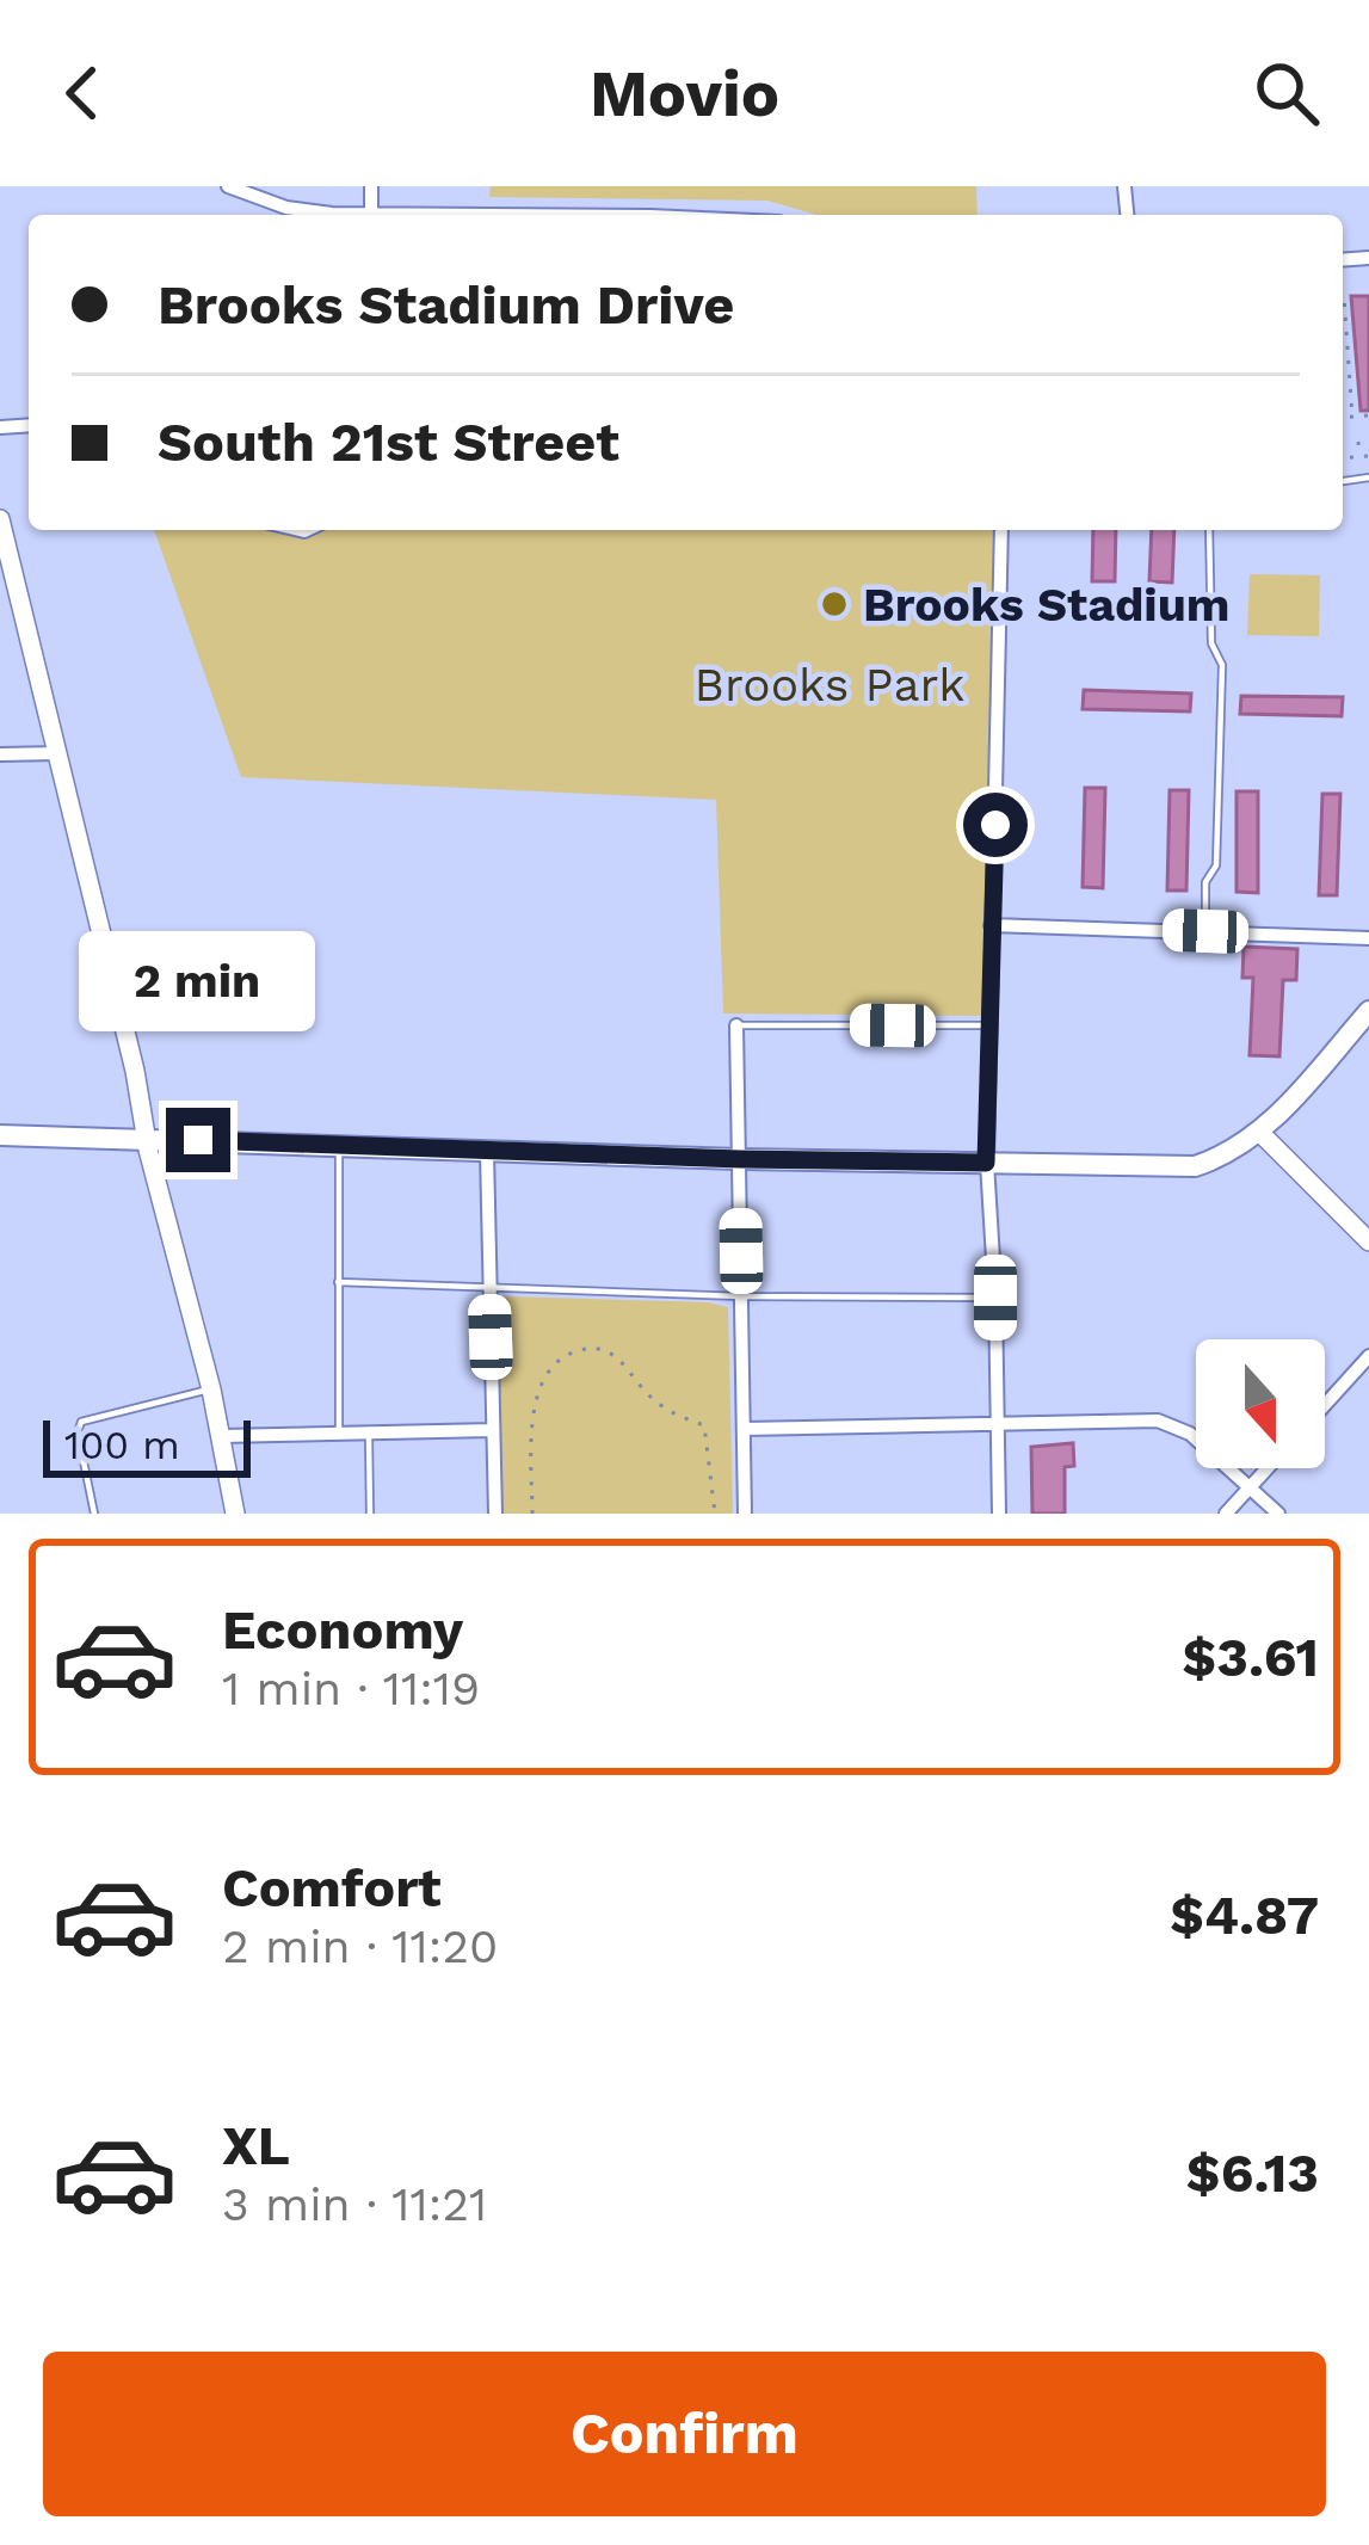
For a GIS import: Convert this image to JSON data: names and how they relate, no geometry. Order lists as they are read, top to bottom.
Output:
{
  "parks": ["Brooks Park"],
  "places": ["Brooks Stadium"],
  "scale_bar": "100 m",
  "north": "bottom",
  "page": {
    "header": "Movio",
    "banner": ["Brooks Stadium Drive", "South 21st Street"],
    "bubble": "2 min",
    "scale": "100 m",
    "list": [
      {
        "name": "Economy",
        "note": "1 min · 11:19",
        "value": "$3.61"
      },
      {
        "name": "Comfort",
        "note": "2 min · 11:20",
        "value": "$4.87"
      },
      {
        "name": "XL",
        "note": "3 min · 11:21",
        "value": "$6.13"
      }
    ],
    "buttons": "Confirm"
  }
}
